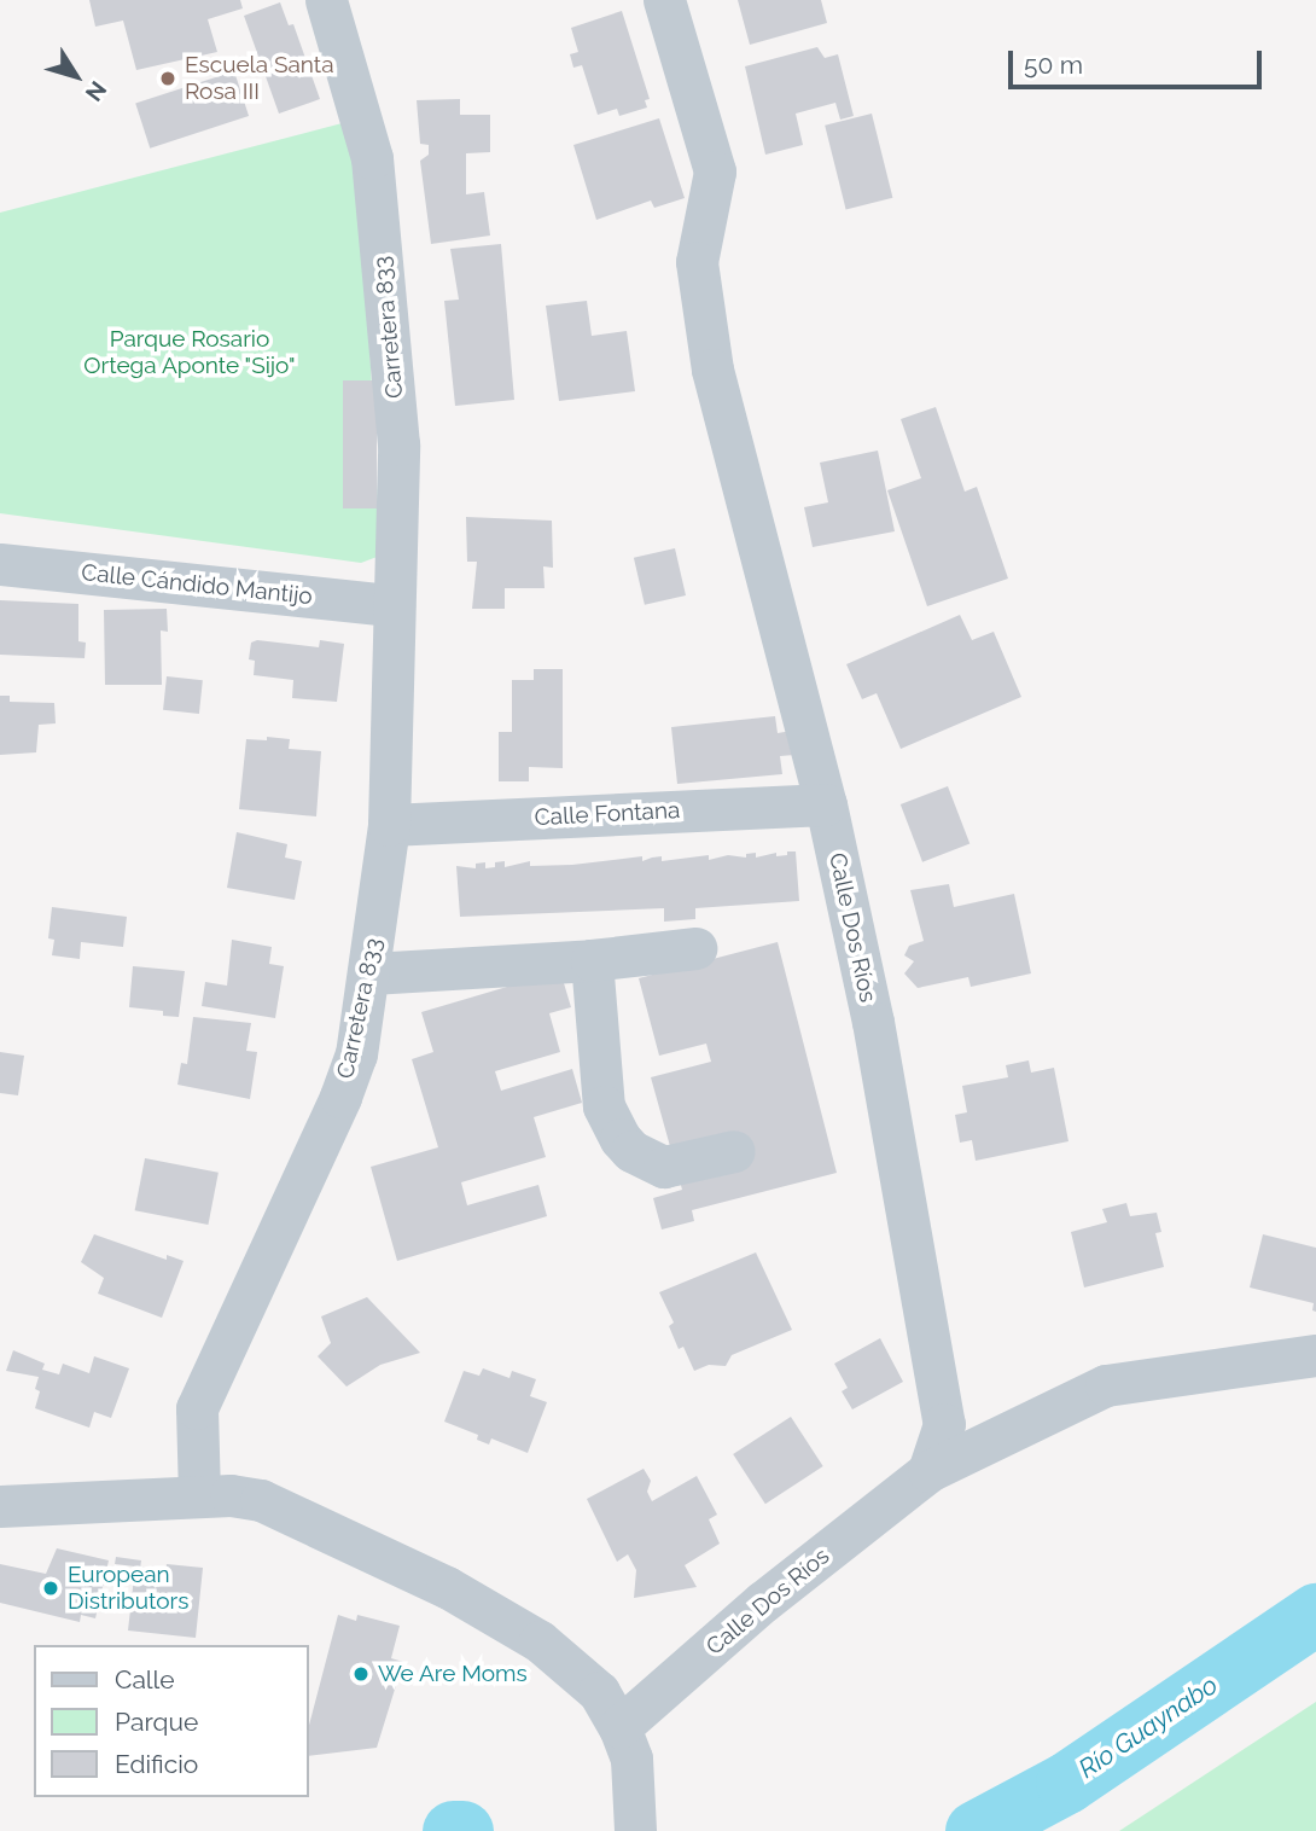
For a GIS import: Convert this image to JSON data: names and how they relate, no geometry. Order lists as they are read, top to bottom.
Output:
{
  "streets": {
    "street": [
      "Carretera 833",
      "Calle Cándido Mantijo",
      "Calle Fontana",
      "Calle Dos Ríos"
    ]
  },
  "crossings": [
    ["Carretera 833", "Calle Cándido Mantijo"],
    ["Carretera 833", "Calle Fontana"],
    ["Calle Fontana", "Calle Dos Ríos"]
  ],
  "water": ["Río Guaynabo"],
  "parks": ["Parque Rosario Ortega Aponte \"Sijo\""],
  "places": ["Escuela Santa Rosa III", "European Distributors", "We Are Moms"],
  "legend": ["Calle", "Parque", "Edificio"],
  "scale_bar": "50 m",
  "north": "bottom right"
}
